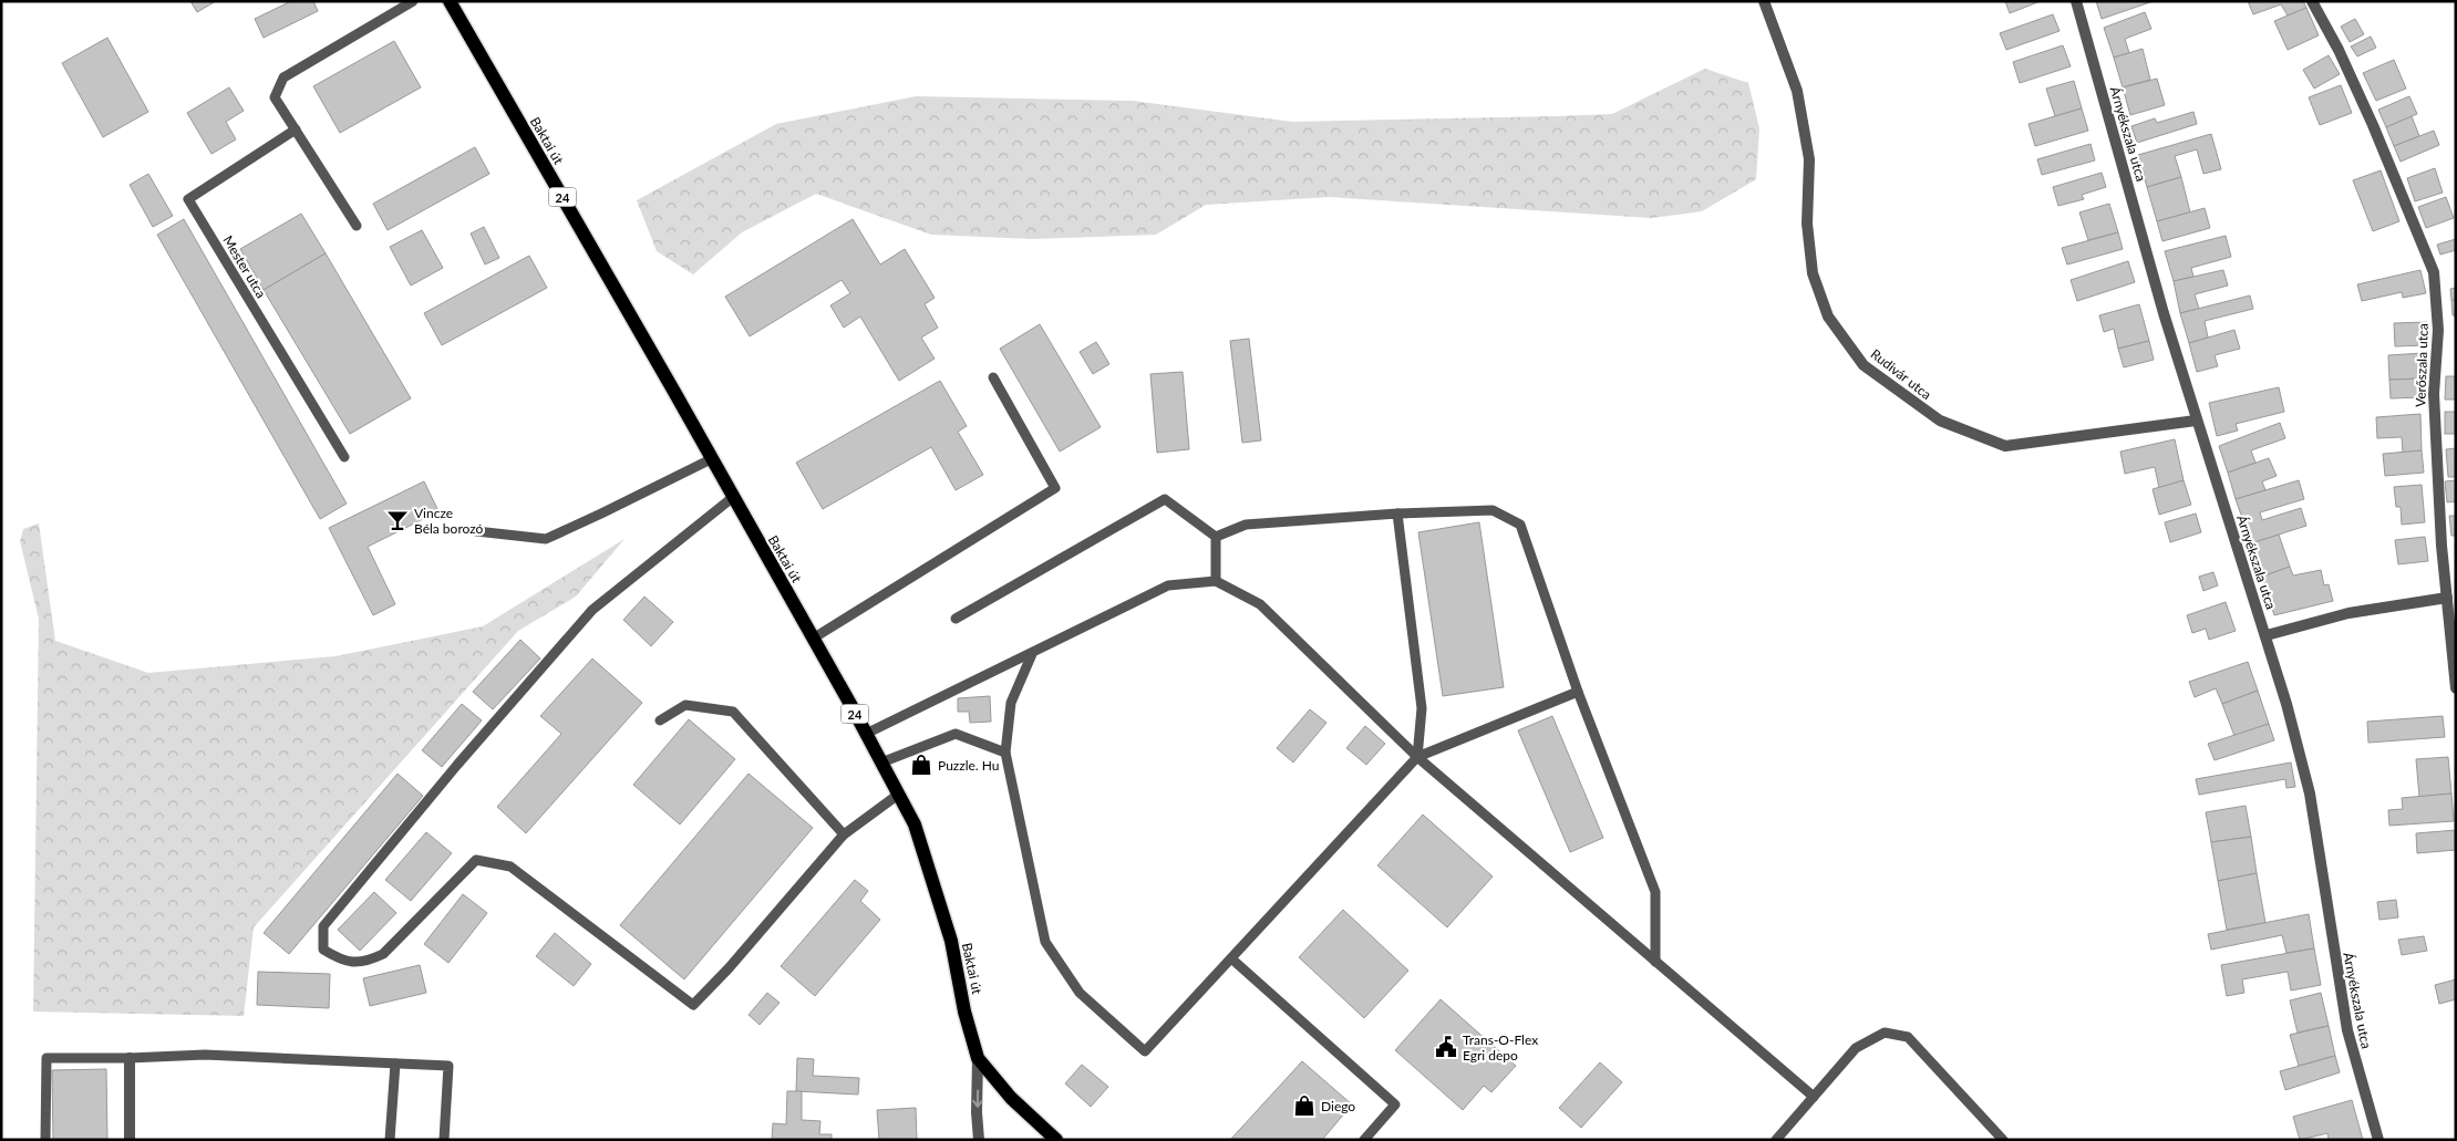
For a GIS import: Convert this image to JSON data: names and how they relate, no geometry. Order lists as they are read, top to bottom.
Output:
{
  "streets": {
    "main road": ["Baktai út", "24"],
    "street": ["Árnyékszala utca", "Verőszala utca", "Rudivár utca"],
    "lane": ["Mester utca"]
  },
  "crossings": [
    ["Árnyékszala utca", "Rudivár utca"]
  ],
  "places": {
    "bar": ["Vincze Béla borozó"],
    "shop": ["Puzzle. Hu", "Diego"],
    "public building": ["Trans-O-Flex Egri depo"]
  }
}
